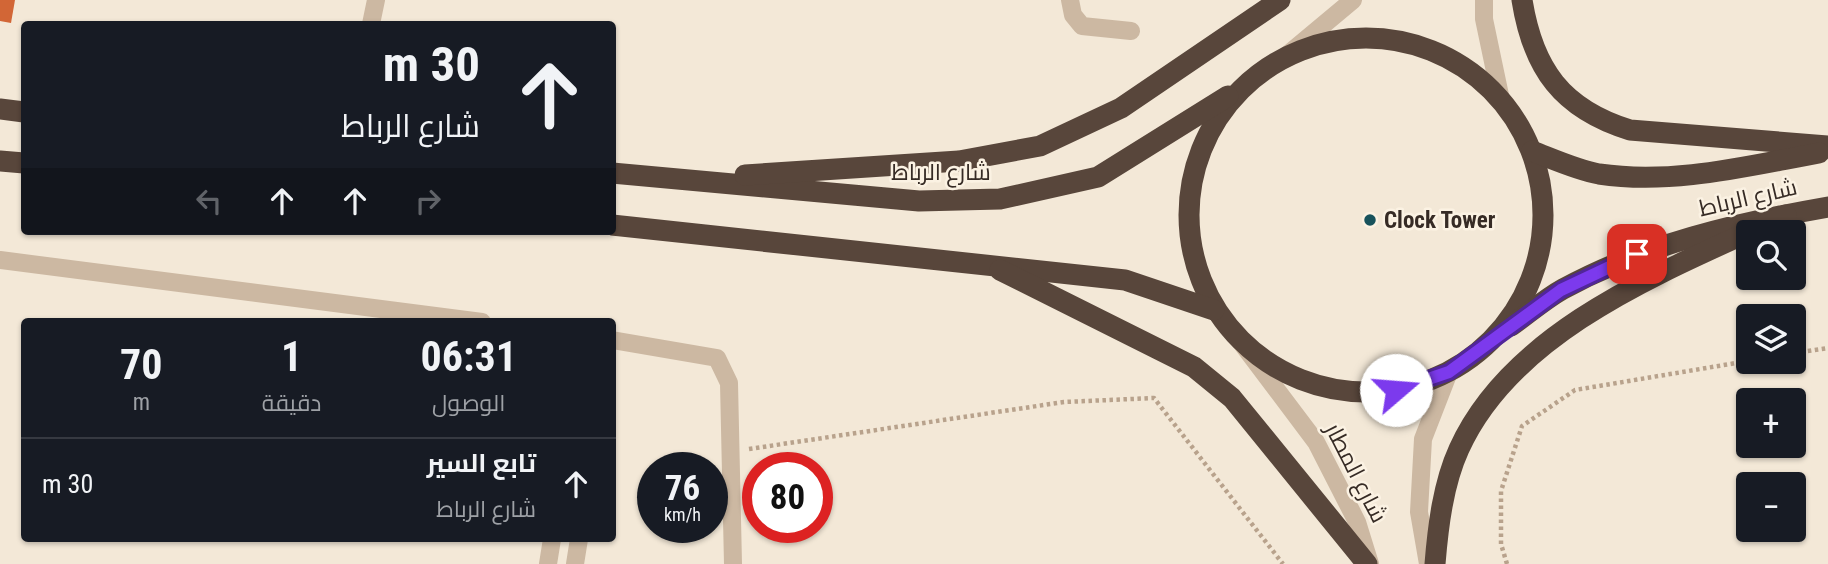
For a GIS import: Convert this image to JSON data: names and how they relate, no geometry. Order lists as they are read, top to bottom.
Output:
{
  "streets": {
    "highway": ["شارع الرباط"],
    "street": ["شارع المطار"]
  },
  "crossings": [
    ["شارع الرباط", "شارع المطار"]
  ],
  "places": ["Clock Tower"],
  "page": {
    "turn": ["30 m", "شارع الرباط"],
    "map_buttons": ["+", "−"],
    "eta": [
      "06:31",
      "الوصول",
      "1",
      "دقيقة",
      "70",
      "m"
    ],
    "list": [
      {
        "name": "تابع السير",
        "note": "شارع الرباط",
        "value": "30 m"
      }
    ],
    "speed": "76 km/h",
    "limit": "80"
  }
}
